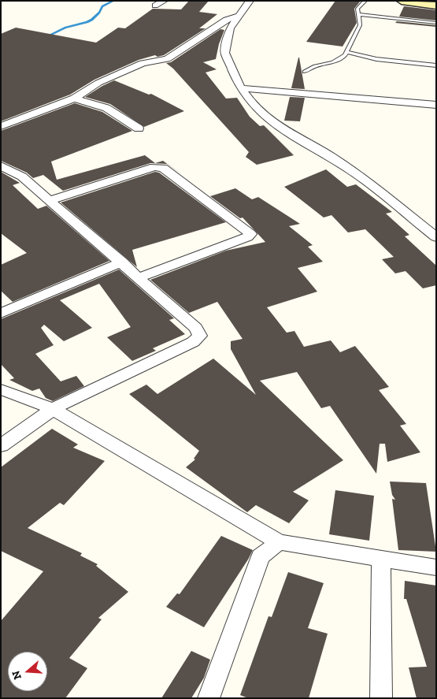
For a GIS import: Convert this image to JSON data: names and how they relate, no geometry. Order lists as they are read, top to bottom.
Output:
{
  "north": "left"
}
